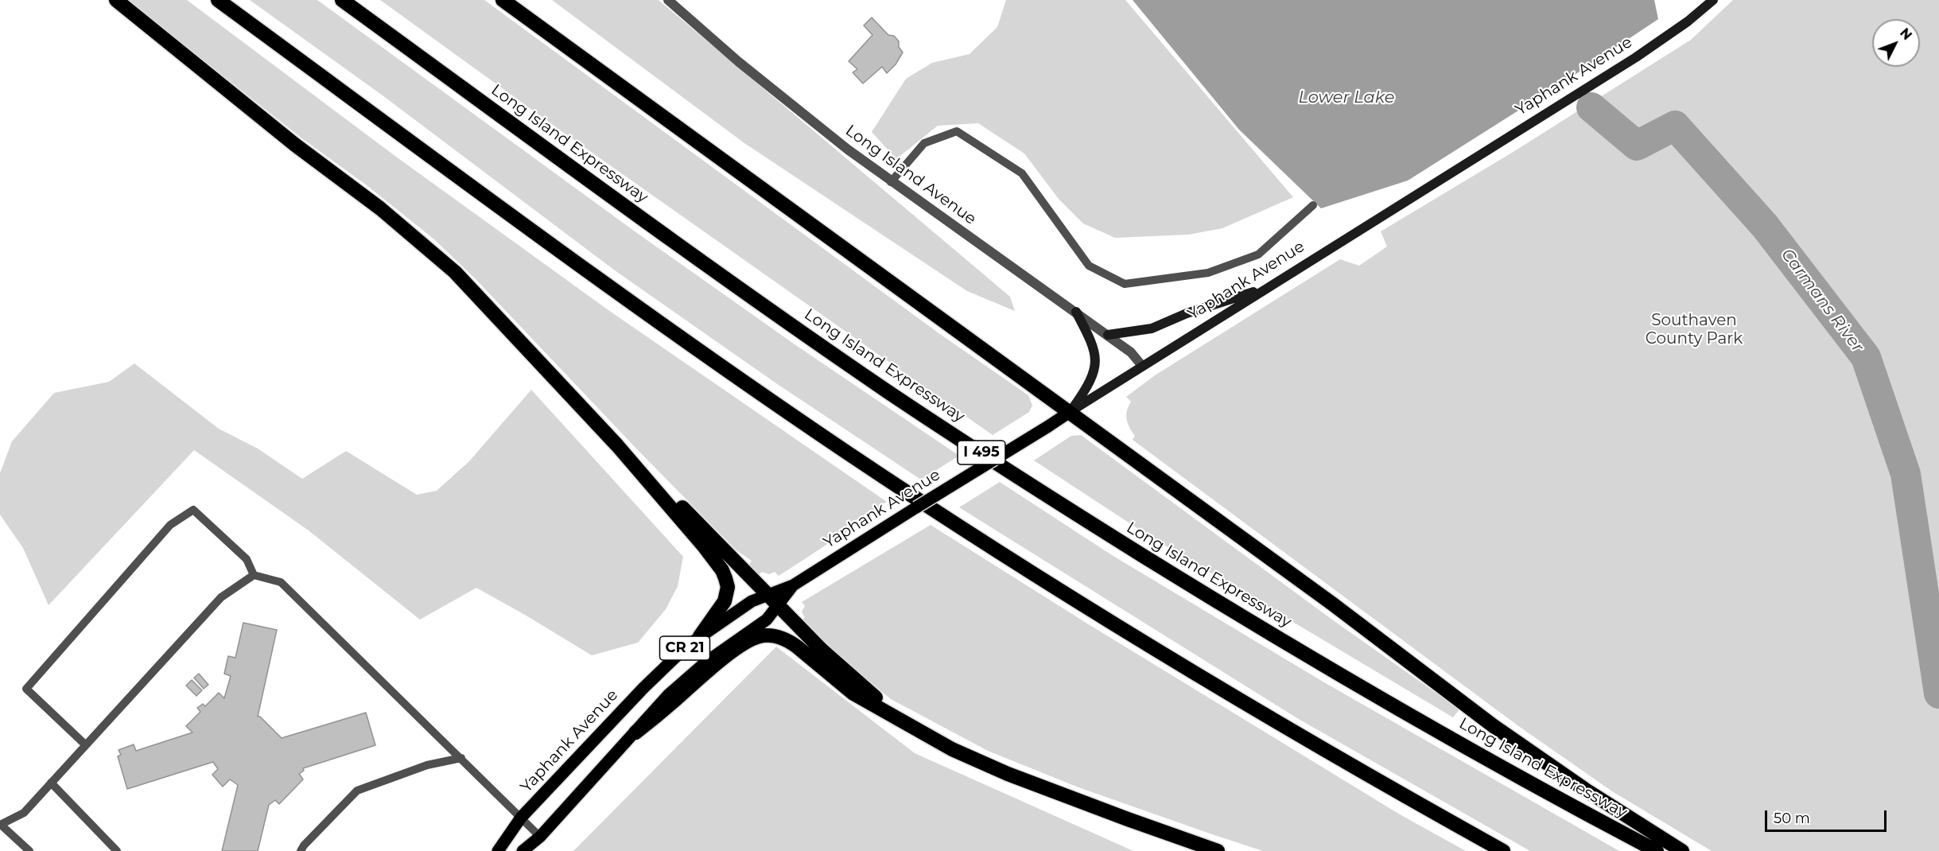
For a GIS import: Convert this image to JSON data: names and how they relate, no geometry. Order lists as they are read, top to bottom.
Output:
{
  "streets": {
    "highway": ["Long Island Expressway", "I 495"],
    "main road": ["Yaphank Avenue", "CR 21"],
    "street": ["Long Island Avenue"]
  },
  "crossings": [
    ["Yaphank Avenue", "Long Island Avenue"]
  ],
  "water": ["Lower Lake", "Carmans River"],
  "parks": ["Southaven County Park"],
  "scale_bar": "50 m",
  "north": "top right"
}
